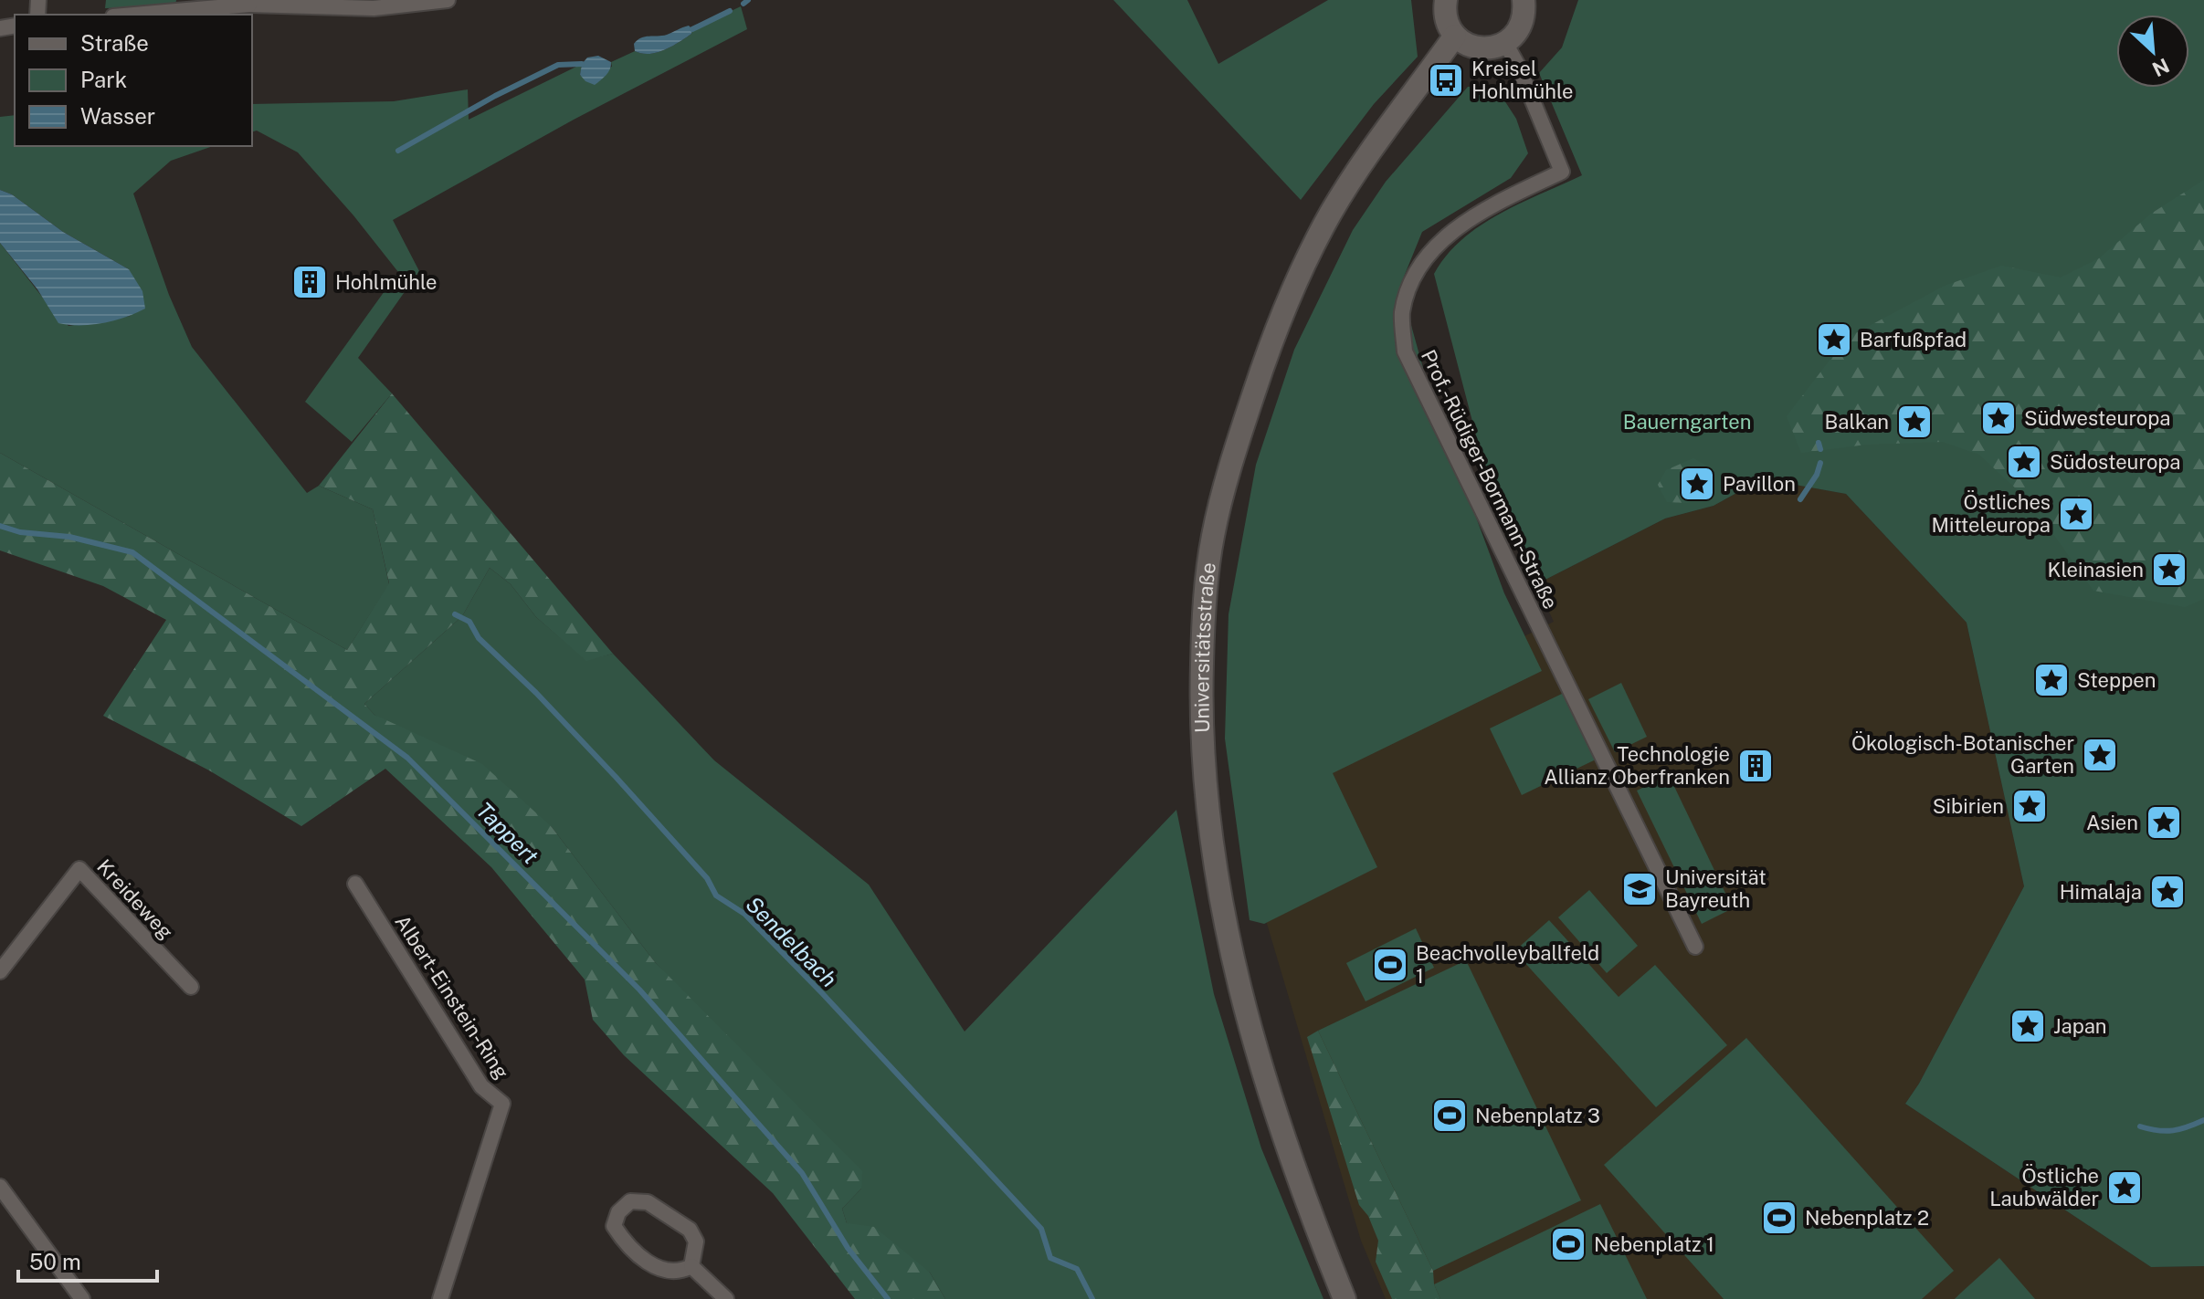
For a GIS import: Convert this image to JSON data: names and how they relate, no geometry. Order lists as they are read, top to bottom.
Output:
{
  "streets": {
    "main road": ["Universitätsstraße"],
    "street": ["Prof.-Rüdiger-Bormann-Straße", "Kreideweg", "Albert-Einstein-Ring"]
  },
  "water": ["Tappert", "Sendelbach"],
  "parks": ["Bauerngarten"],
  "places": {
    "bus stop": ["Kreisel Hohlmühle"],
    "building": ["Hohlmühle", "Technologie Allianz Oberfranken"],
    "place": [
      "Barfußpfad",
      "Südwesteuropa",
      "Balkan",
      "Südosteuropa",
      "Pavillon",
      "Östliches Mitteleuropa",
      "Kleinasien",
      "Steppen",
      "Ökologisch-Botanischer Garten",
      "Sibirien",
      "Asien",
      "Himalaja",
      "Japan",
      "Östliche Laubwälder"
    ],
    "school or university": ["Universität Bayreuth"],
    "sports": [
      "Beachvolleyballfeld 1",
      "Nebenplatz 3",
      "Nebenplatz 2",
      "Nebenplatz 1"
    ]
  },
  "legend": ["Straße", "Park", "Wasser"],
  "scale_bar": "50 m",
  "north": "bottom right"
}
